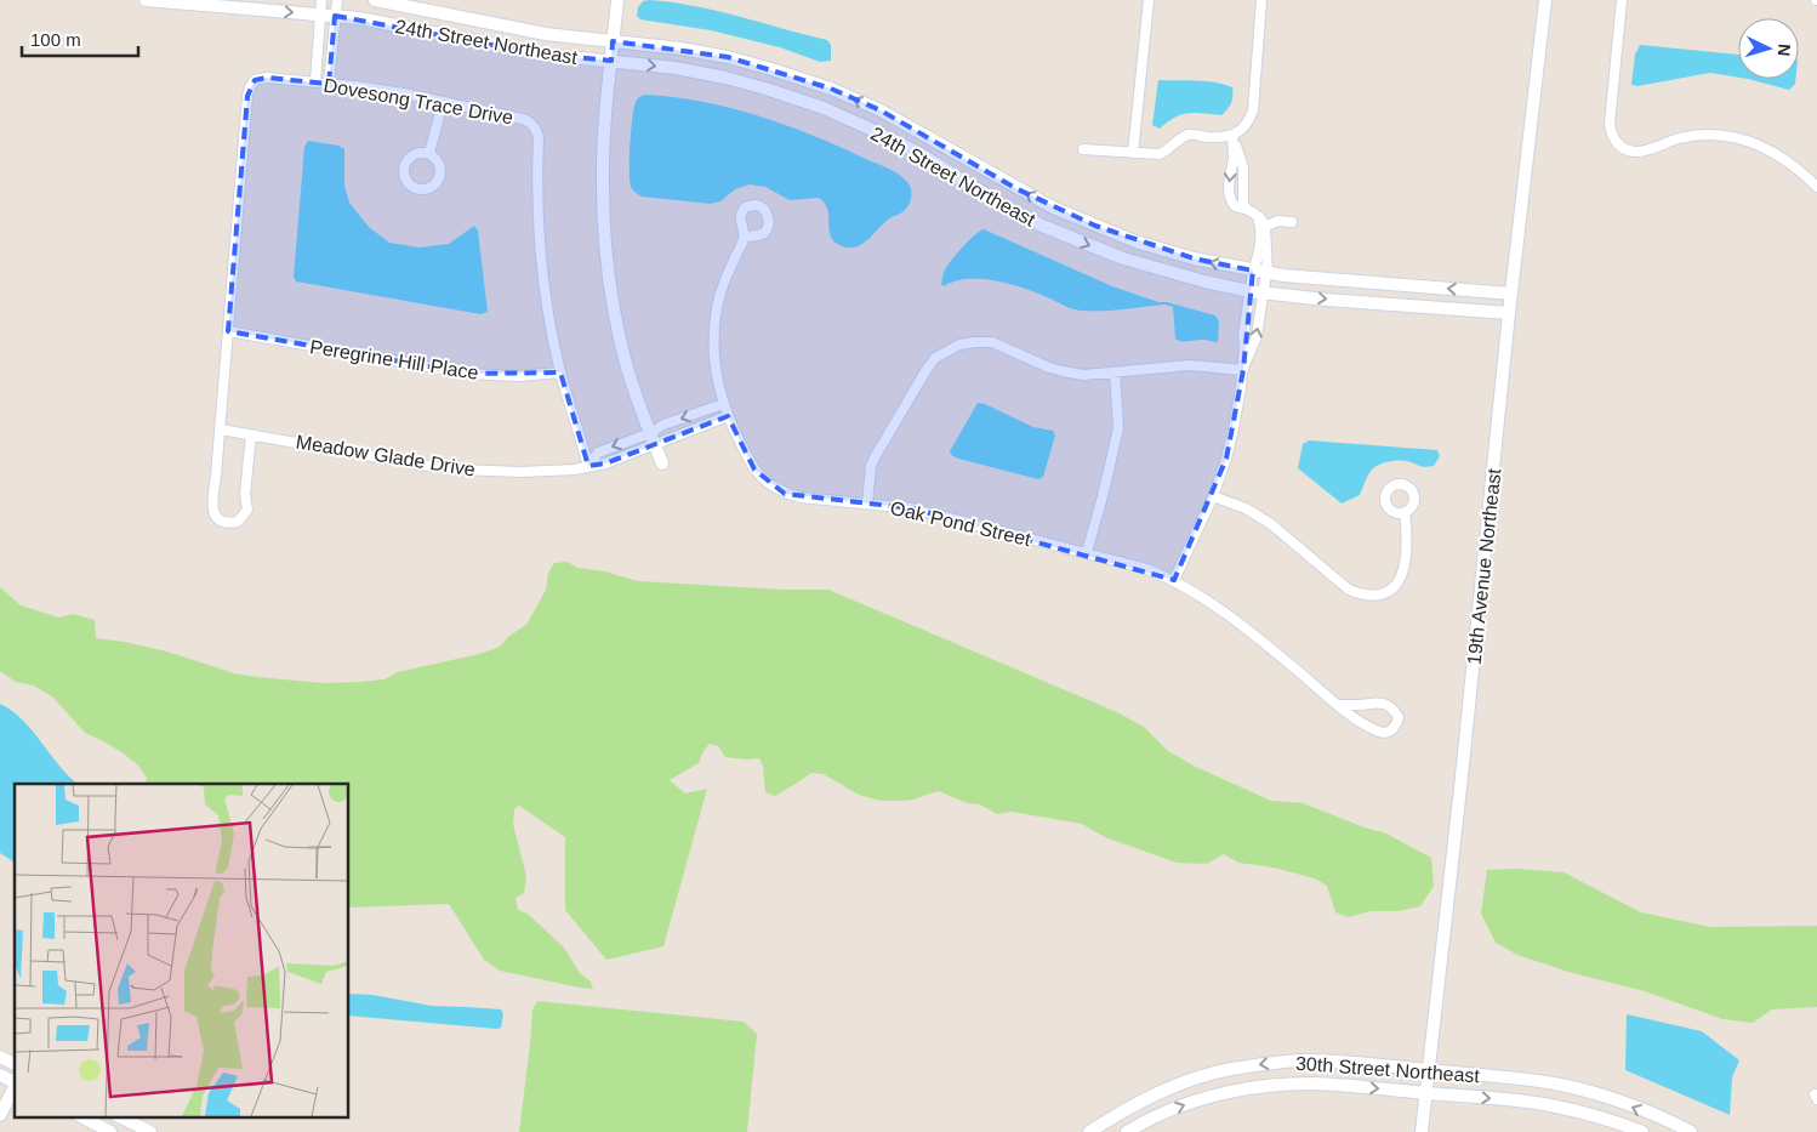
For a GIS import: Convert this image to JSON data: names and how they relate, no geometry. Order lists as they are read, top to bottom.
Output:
{
  "streets": {
    "street": [
      "24th Street Northeast",
      "Dovesong Trace Drive",
      "Peregrine Hill Place",
      "Meadow Glade Drive",
      "Oak Pond Street",
      "19th Avenue Northeast",
      "30th Street Northeast"
    ]
  },
  "crossings": [
    ["24th Street Northeast", "19th Avenue Northeast"],
    ["Dovesong Trace Drive", "Peregrine Hill Place"],
    ["Dovesong Trace Drive", "Meadow Glade Drive"],
    ["19th Avenue Northeast", "30th Street Northeast"]
  ],
  "scale_bar": "100 m",
  "north": "right"
}
